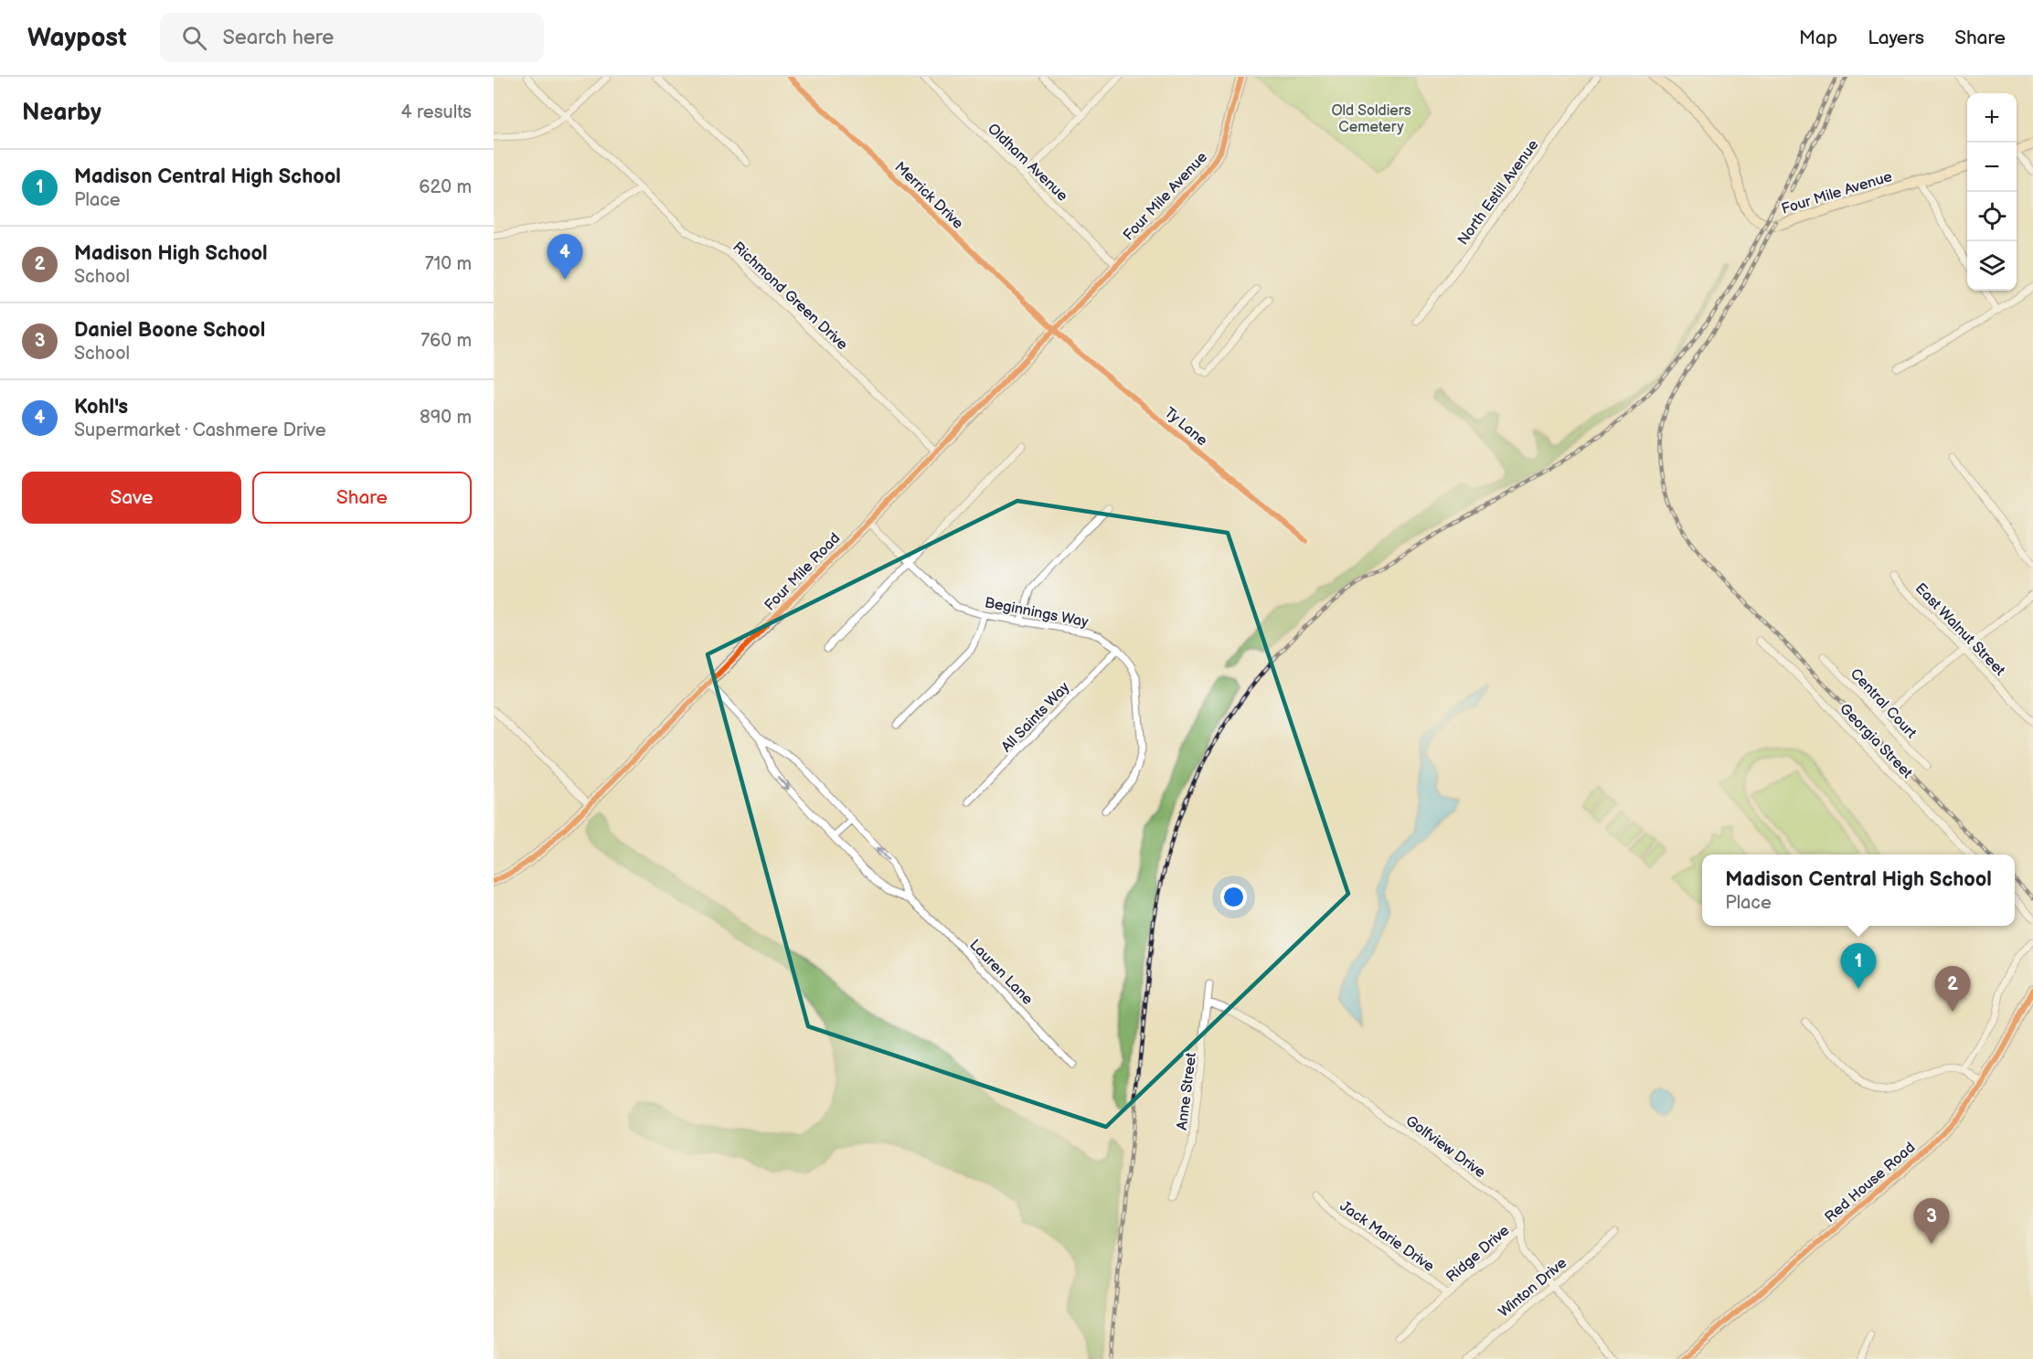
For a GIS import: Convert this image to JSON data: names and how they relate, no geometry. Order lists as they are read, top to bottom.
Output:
{
  "streets": {
    "street": [
      "Oldham Avenue",
      "North Estill Avenue",
      "Four Mile Avenue",
      "Merrick Drive",
      "Richmond Green Drive",
      "Ty Lane",
      "Four Mile Road",
      "Beginnings Way",
      "East Walnut Street",
      "Central Court",
      "All Saints Way",
      "Georgia Street",
      "Lauren Lane",
      "Anne Street",
      "Golfview Drive",
      "Red House Road",
      "Jack Marie Drive",
      "Ridge Drive",
      "Winton Drive"
    ]
  },
  "crossings": [
    ["Oldham Avenue", "Four Mile Avenue"],
    ["Oldham Avenue", "Four Mile Road"],
    ["Four Mile Avenue", "Four Mile Road"],
    ["Merrick Drive", "Ty Lane"],
    ["Merrick Drive", "Four Mile Road"],
    ["Richmond Green Drive", "Four Mile Road"],
    ["Ty Lane", "Four Mile Road"],
    ["Four Mile Road", "Beginnings Way"],
    ["Four Mile Road", "Lauren Lane"],
    ["Beginnings Way", "All Saints Way"],
    ["Anne Street", "Golfview Drive"],
    ["Golfview Drive", "Ridge Drive"],
    ["Golfview Drive", "Winton Drive"],
    ["Jack Marie Drive", "Ridge Drive"]
  ],
  "parks": ["Old Soldiers Cemetery"],
  "page": {
    "header": "Waypost",
    "search": "Search here",
    "nav": ["Map", "Layers", "Share"],
    "heading": ["Nearby", "4 results"],
    "map_buttons": ["+", "−"],
    "list": [
      {
        "mark": "1",
        "name": "Madison Central High School",
        "note": "Place",
        "value": "620 m"
      },
      {
        "mark": "2",
        "name": "Madison High School",
        "note": "School",
        "value": "710 m"
      },
      {
        "mark": "3",
        "name": "Daniel Boone School",
        "note": "School",
        "value": "760 m"
      },
      {
        "mark": "4",
        "name": "Kohl's",
        "note": "Supermarket · Cashmere Drive",
        "value": "890 m"
      }
    ],
    "pins": [
      "4",
      "1",
      "2",
      "3"
    ],
    "buttons": ["Save", "Share"],
    "popup": ["Madison Central High School", "Place"]
  }
}
